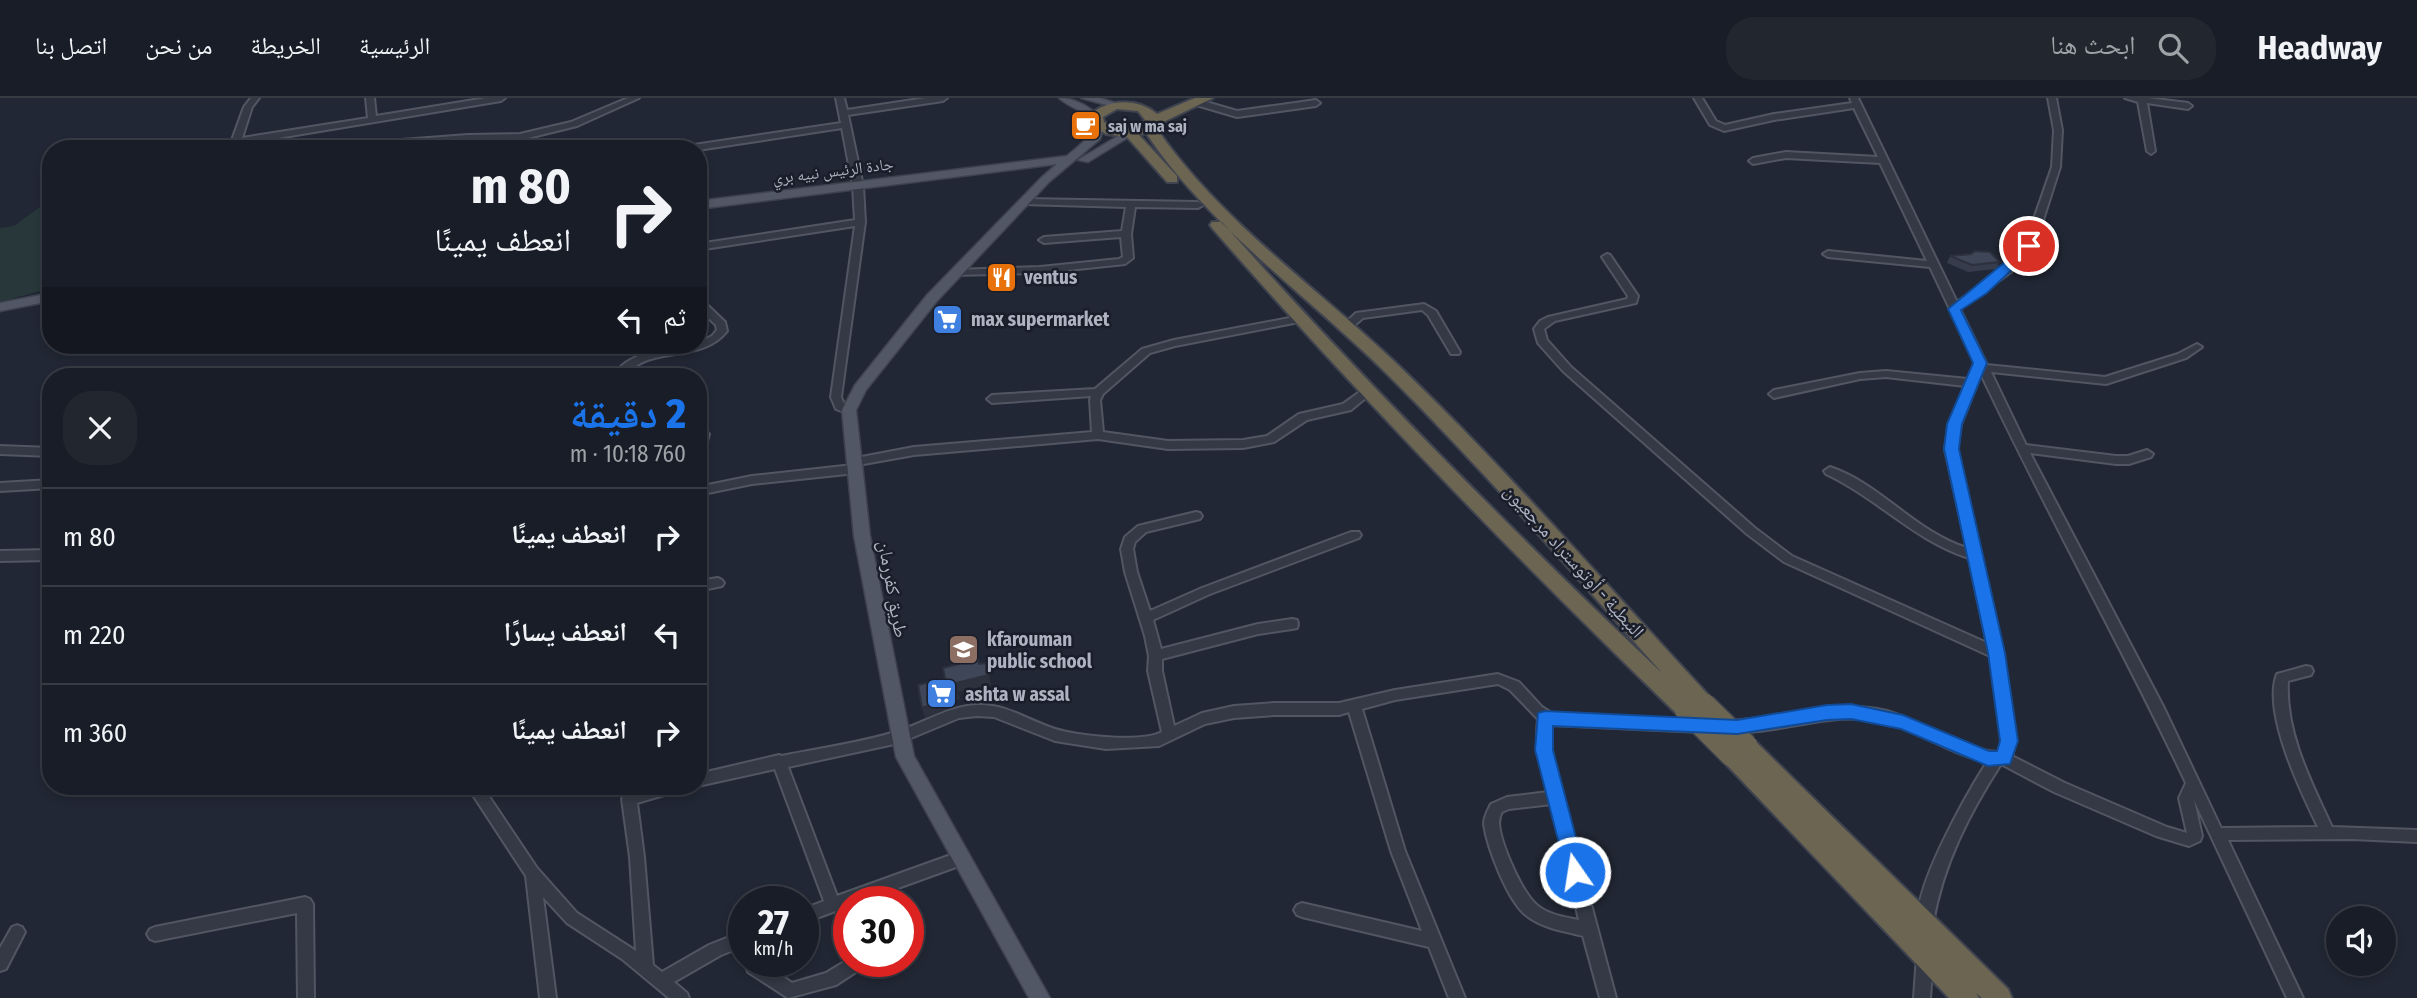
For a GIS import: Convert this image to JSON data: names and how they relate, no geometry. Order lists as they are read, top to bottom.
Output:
{
  "streets": {
    "highway": ["النبطية - أوتوستراد مرجعيون"],
    "main road": ["جادة الرئيس نبيه بري", "طريق كفررمان"]
  },
  "places": {
    "cafe": ["saj w ma saj"],
    "restaurant": ["ventus"],
    "supermarket": ["max supermarket", "ashta w assal"],
    "school or university": ["kfarouman public school"]
  },
  "page": {
    "header": "Headway",
    "search": "ابحث هنا",
    "nav": [
      "الرئيسية",
      "الخريطة",
      "من نحن",
      "اتصل بنا"
    ],
    "turn": ["80 m", "انعطف يمينًا"],
    "then": "ثم",
    "heading": ["2 دقيقة", "760 m · 10:18"],
    "list": [
      {
        "name": "انعطف يمينًا",
        "value": "80 m"
      },
      {
        "name": "انعطف يسارًا",
        "value": "220 m"
      },
      {
        "name": "انعطف يمينًا",
        "value": "360 m"
      }
    ],
    "speed": "27 km/h",
    "limit": "30"
  }
}
